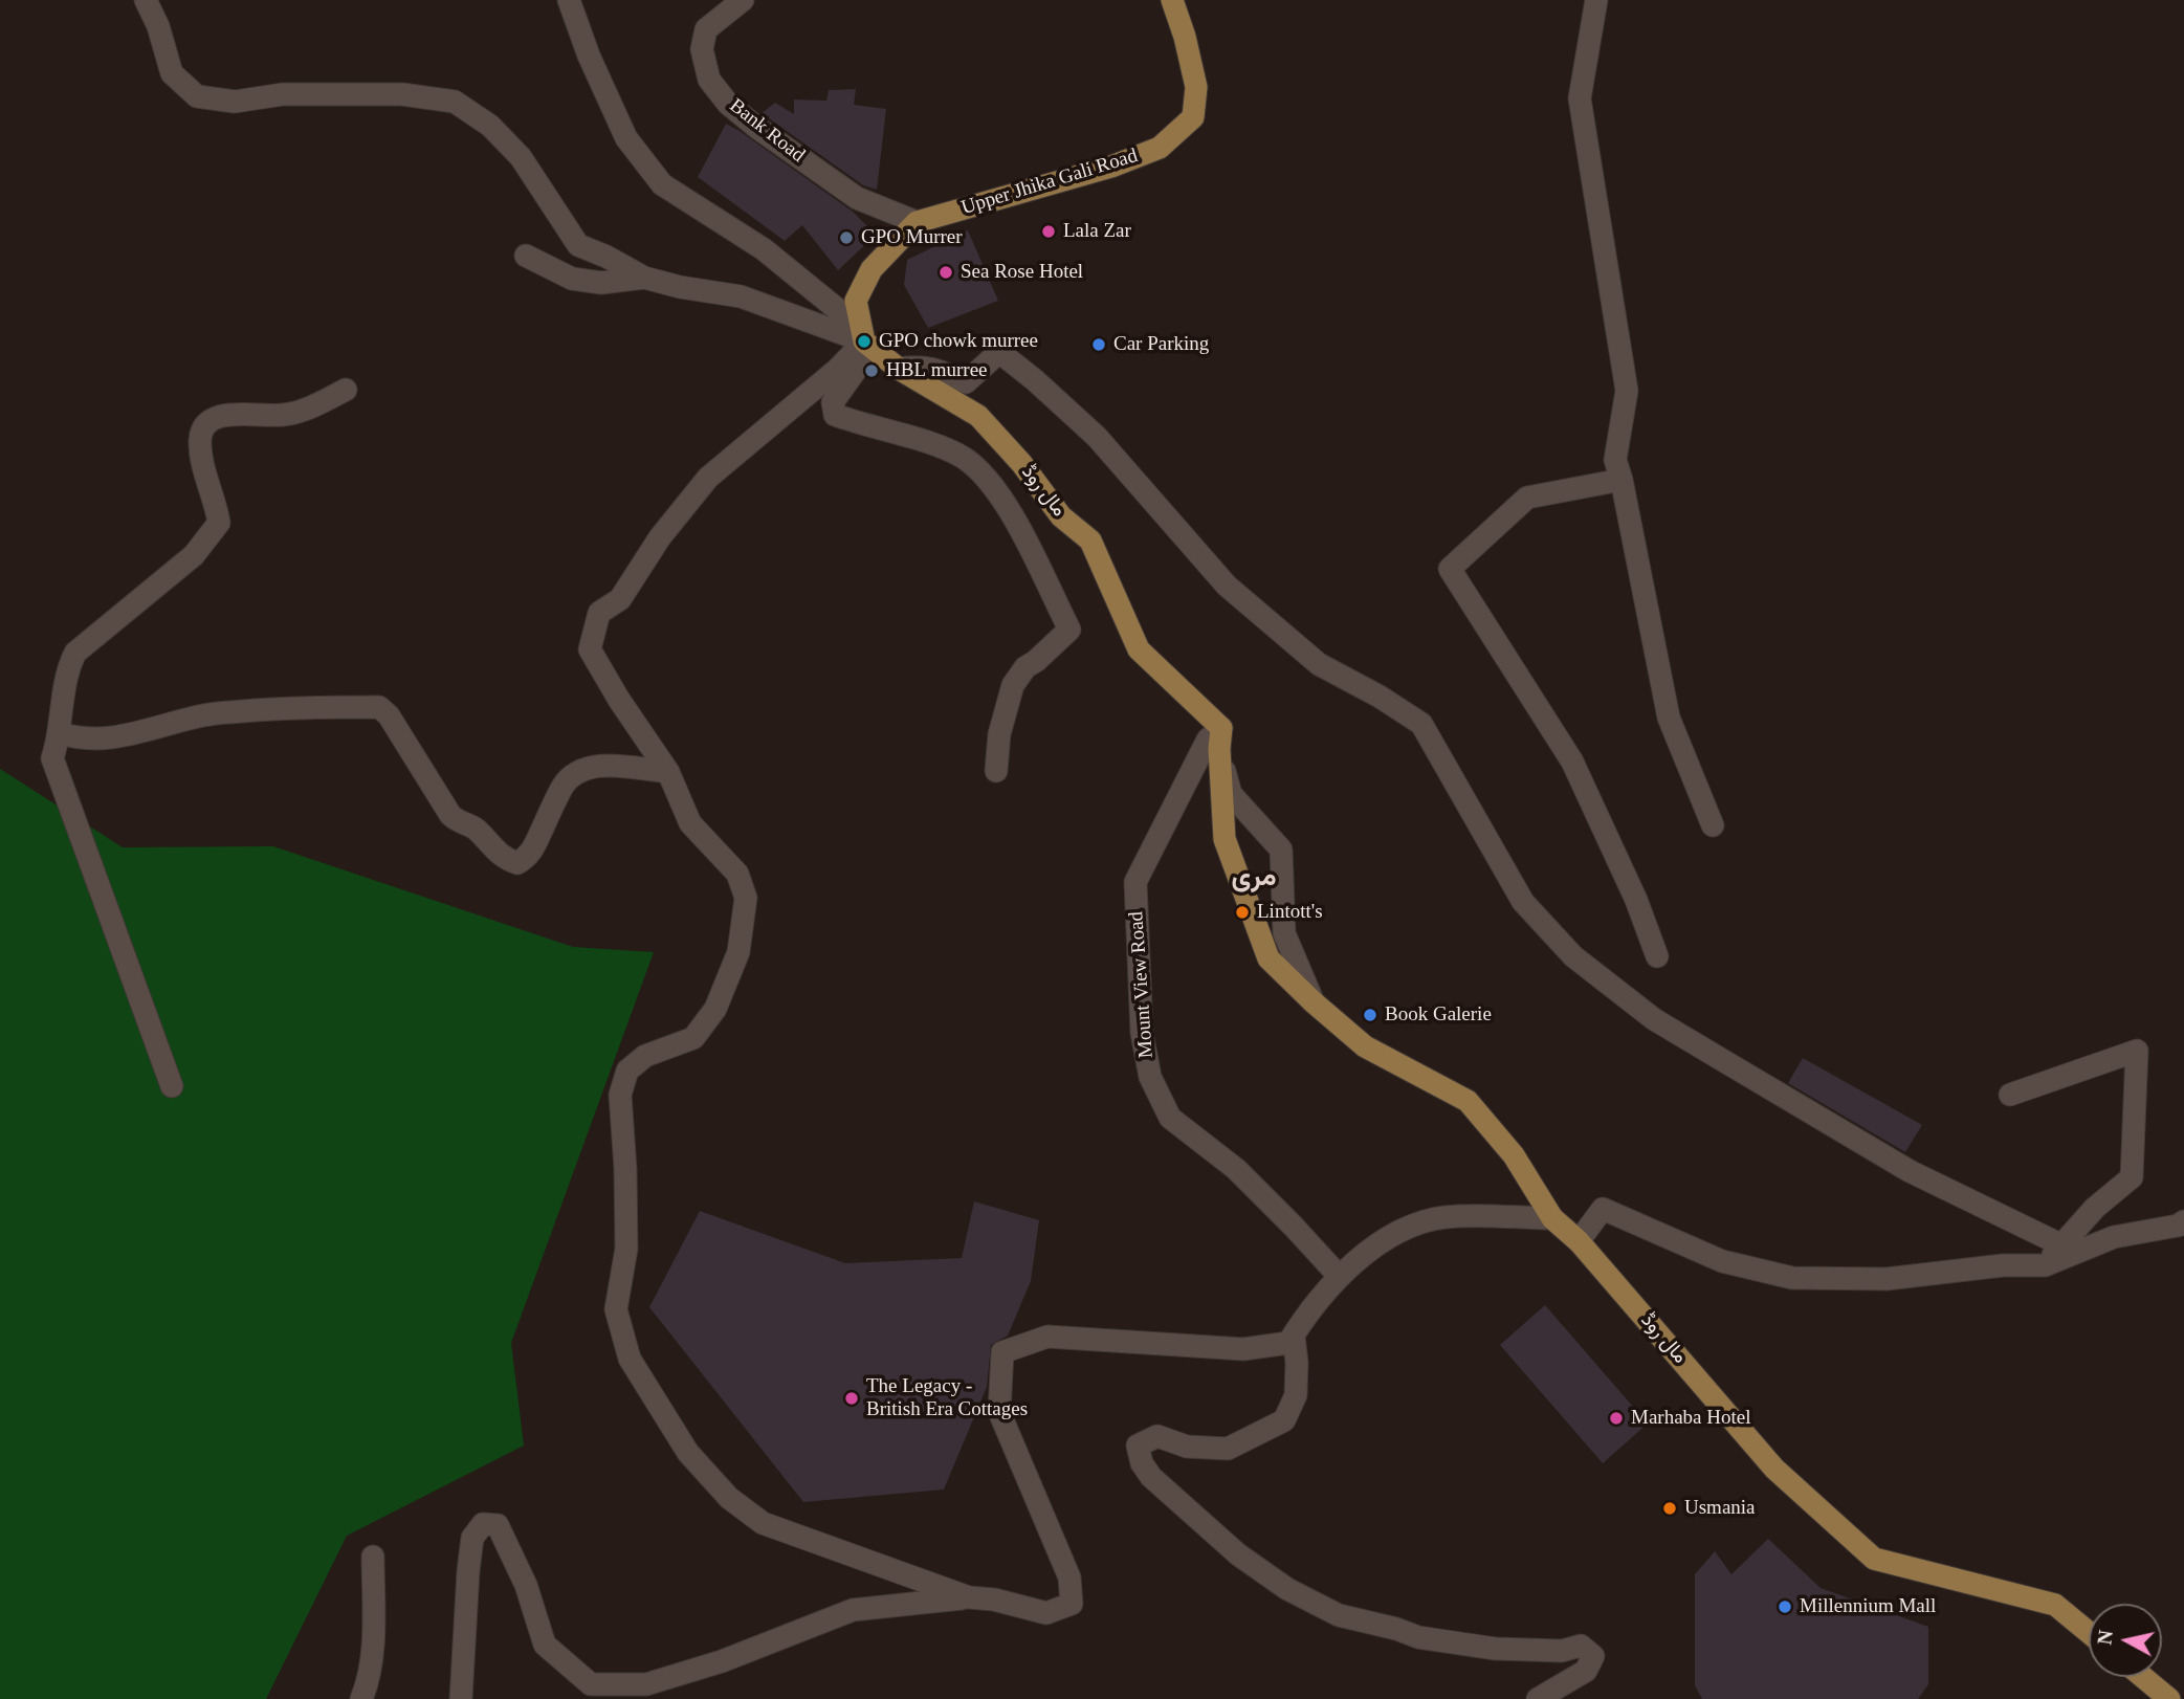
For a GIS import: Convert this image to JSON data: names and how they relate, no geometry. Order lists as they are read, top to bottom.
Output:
{
  "streets": {
    "main road": ["Upper Jhika Gali Road", "مال روڈ"],
    "street": ["Bank Road", "Mount View Road"]
  },
  "crossings": [
    ["Bank Road", "Upper Jhika Gali Road"],
    ["مال روڈ", "Mount View Road"]
  ],
  "districts": ["مری"],
  "places": [
    "Lala Zar",
    "GPO Murrer",
    "Sea Rose Hotel",
    "GPO chowk murree",
    "Car Parking",
    "HBL murree",
    "Lintott's",
    "Book Galerie",
    "The Legacy - British Era Cottages",
    "Marhaba Hotel",
    "Usmania",
    "Millennium Mall"
  ],
  "north": "left"
}
